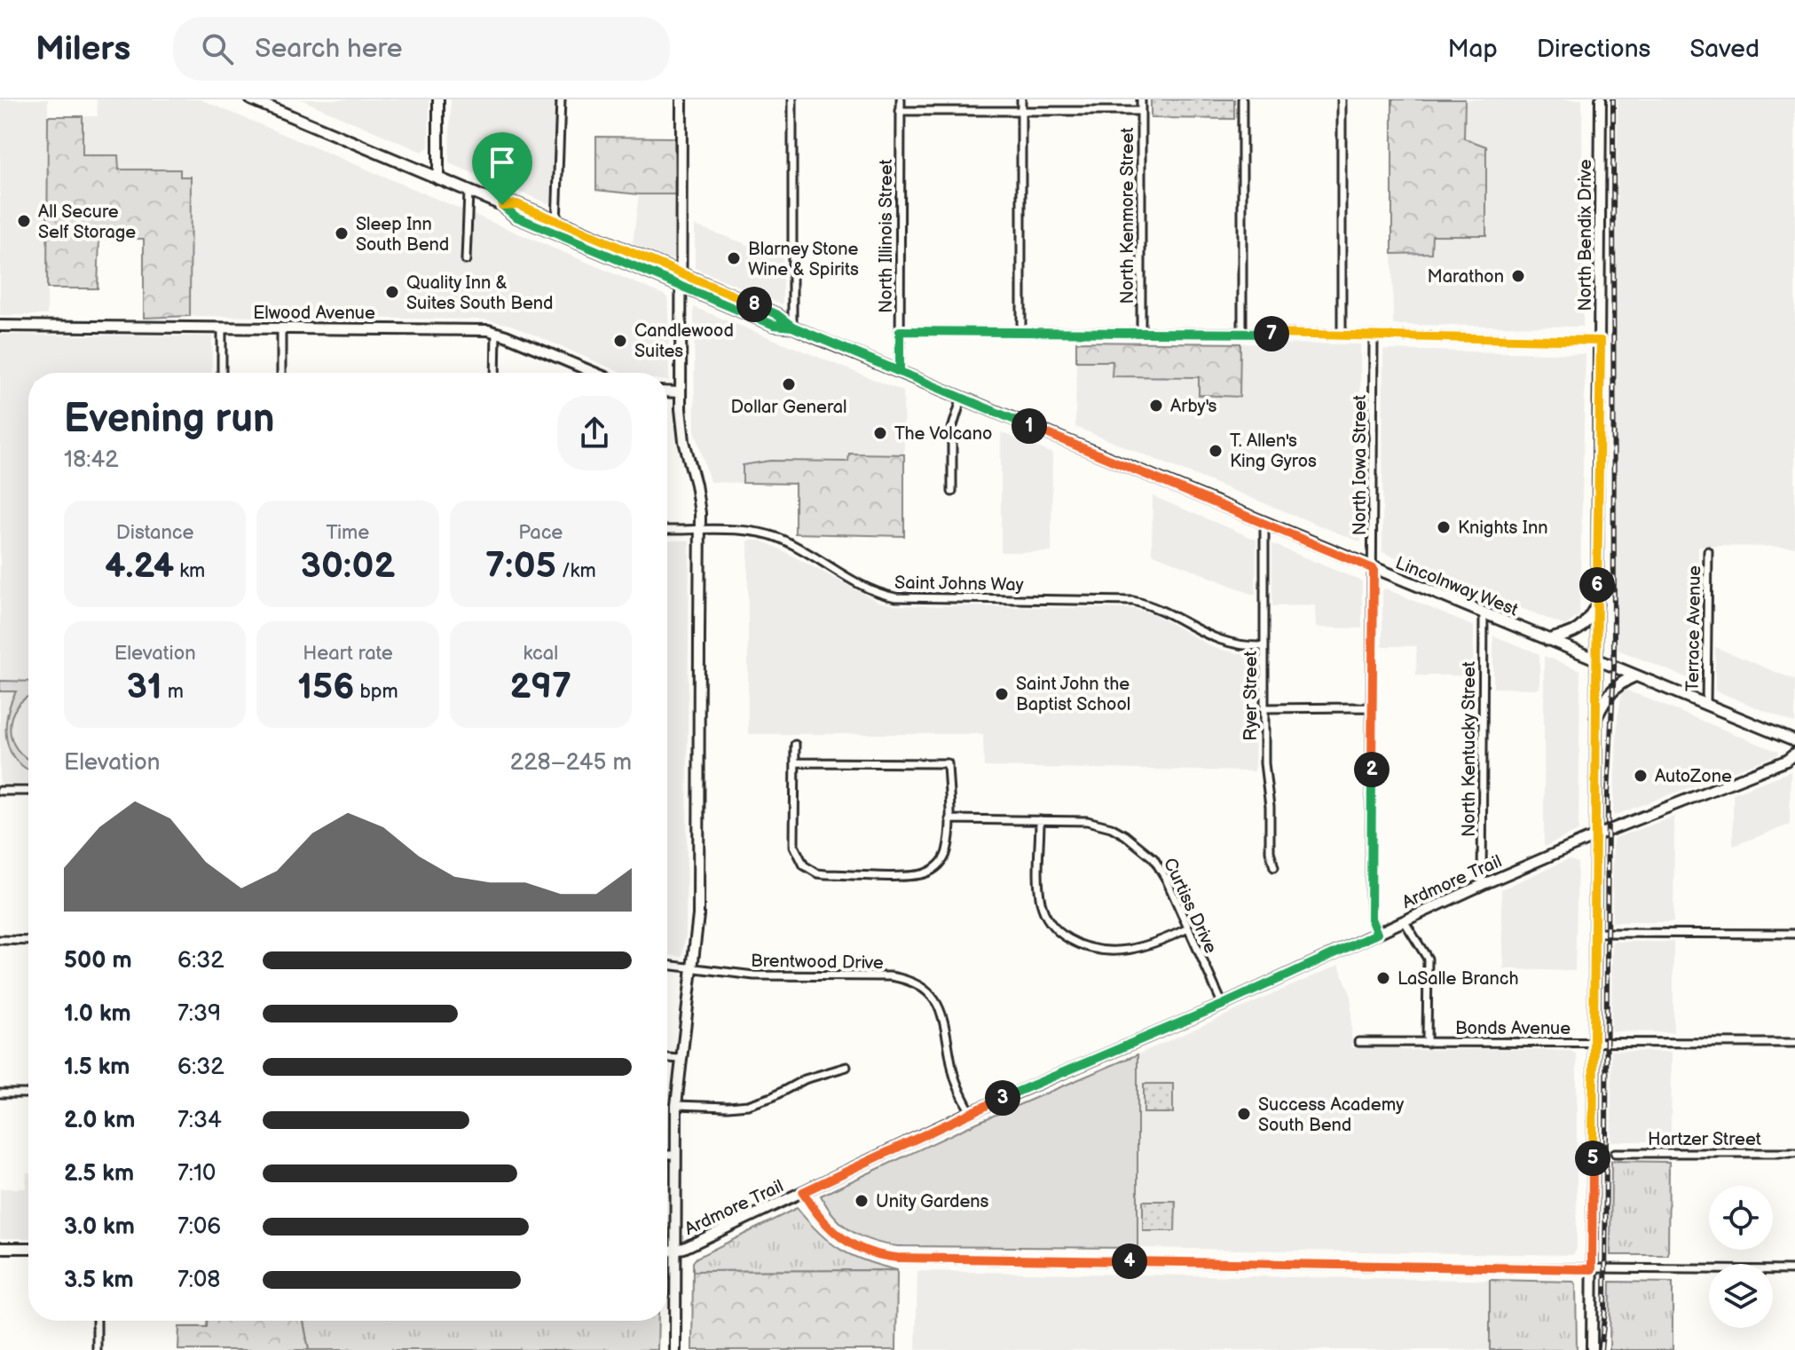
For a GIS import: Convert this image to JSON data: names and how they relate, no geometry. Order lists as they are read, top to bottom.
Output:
{
  "streets": {
    "main road": ["Lincolnway West"],
    "street": [
      "North Kenmore Street",
      "North Bendix Drive",
      "North Illinois Street",
      "Elwood Avenue",
      "North Iowa Street",
      "Saint Johns Way",
      "Terrace Avenue",
      "Ryer Street",
      "North Kentucky Street",
      "Ardmore Trail",
      "Curtiss Drive",
      "Brentwood Drive",
      "Bonds Avenue",
      "Hartzer Street"
    ]
  },
  "crossings": [
    ["North Bendix Drive", "Lincolnway West"],
    ["North Bendix Drive", "Ardmore Trail"],
    ["North Bendix Drive", "Bonds Avenue"],
    ["North Illinois Street", "Lincolnway West"],
    ["North Iowa Street", "Lincolnway West"],
    ["North Iowa Street", "Ardmore Trail"],
    ["Saint Johns Way", "Ryer Street"],
    ["Lincolnway West", "Terrace Avenue"],
    ["Lincolnway West", "Ryer Street"],
    ["Lincolnway West", "North Kentucky Street"],
    ["North Kentucky Street", "Ardmore Trail"],
    ["Ardmore Trail", "Curtiss Drive"],
    ["Ardmore Trail", "Brentwood Drive"]
  ],
  "places": [
    "All Secure Self Storage",
    "Sleep Inn South Bend",
    "Blarney Stone Wine & Spirits",
    "Marathon",
    "Quality Inn & Suites South Bend",
    "Candlewood Suites",
    "Dollar General",
    "Arby's",
    "The Volcano",
    "T. Allen's King Gyros",
    "Knights Inn",
    "Saint John the Baptist School",
    "AutoZone",
    "LaSalle Branch",
    "Success Academy South Bend",
    "Unity Gardens"
  ],
  "page": {
    "header": "Milers",
    "search": "Search here",
    "nav": ["Map", "Directions", "Saved"],
    "pins": [
      "8",
      "7",
      "1",
      "6",
      "2",
      "3",
      "5",
      "4"
    ],
    "heading": ["Evening run", "18:42"],
    "stats": [
      ["Distance", "4.24 km"],
      ["Time", "30:02"],
      ["Pace", "7:05 /km"],
      ["Elevation", "31 m"],
      ["Heart rate", "156 bpm"],
      ["kcal", "297"]
    ],
    "chart": ["Elevation", "228–245 m"],
    "list": [
      {
        "name": "500 m",
        "note": "6:32"
      },
      {
        "name": "1.0 km",
        "note": "7:39"
      },
      {
        "name": "1.5 km",
        "note": "6:32"
      },
      {
        "name": "2.0 km",
        "note": "7:34"
      },
      {
        "name": "2.5 km",
        "note": "7:10"
      },
      {
        "name": "3.0 km",
        "note": "7:06"
      },
      {
        "name": "3.5 km",
        "note": "7:08"
      }
    ]
  }
}
